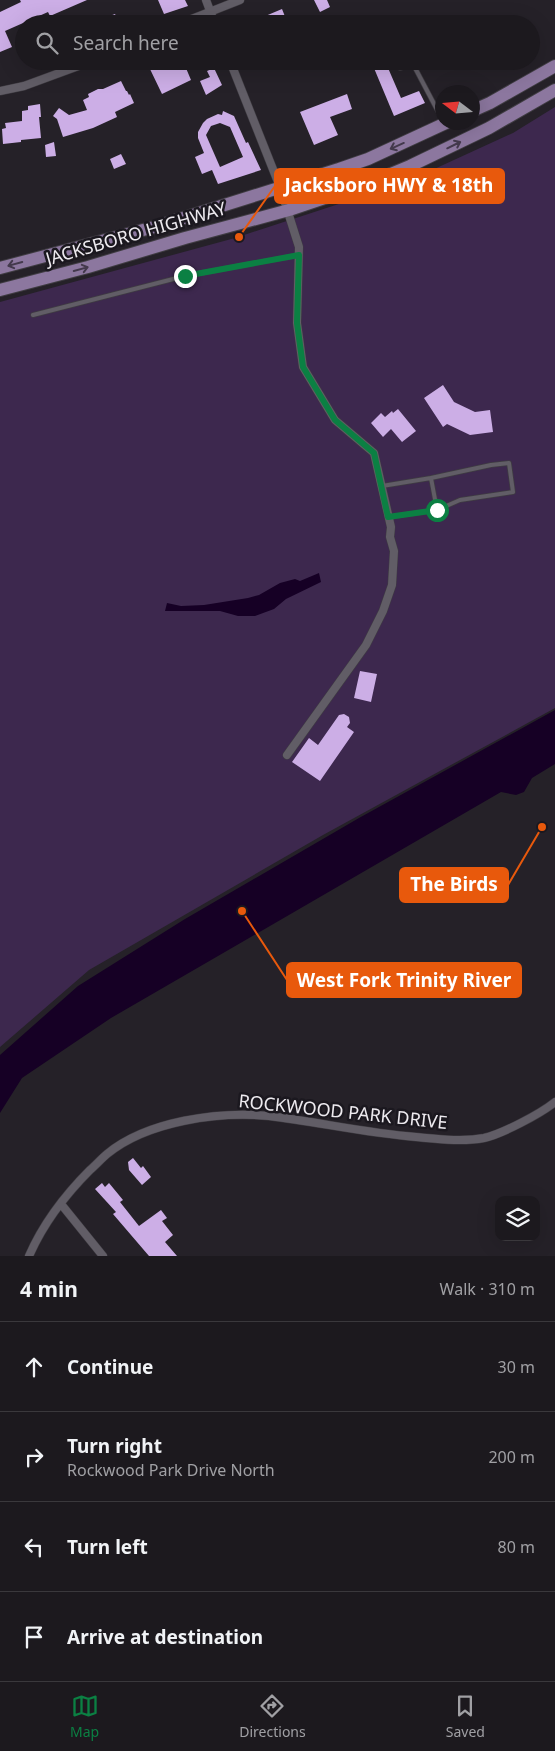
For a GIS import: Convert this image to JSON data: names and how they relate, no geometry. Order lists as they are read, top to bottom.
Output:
{
  "streets": {
    "main road": ["JACKSBORO HIGHWAY"],
    "street": ["ROCKWOOD PARK DRIVE"]
  },
  "places": ["Jacksboro HWY & 18th", "The Birds", "West Fork Trinity River"],
  "north": "left",
  "page": {
    "search": "Search here",
    "heading": ["4 min", "Walk · 310 m"],
    "list": [
      ["Continue", "30 m"],
      ["Turn right", "Rockwood Park Drive North", "200 m"],
      ["Turn left", "80 m"],
      "Arrive at destination"
    ],
    "nav": ["Map", "Directions", "Saved"]
  }
}
